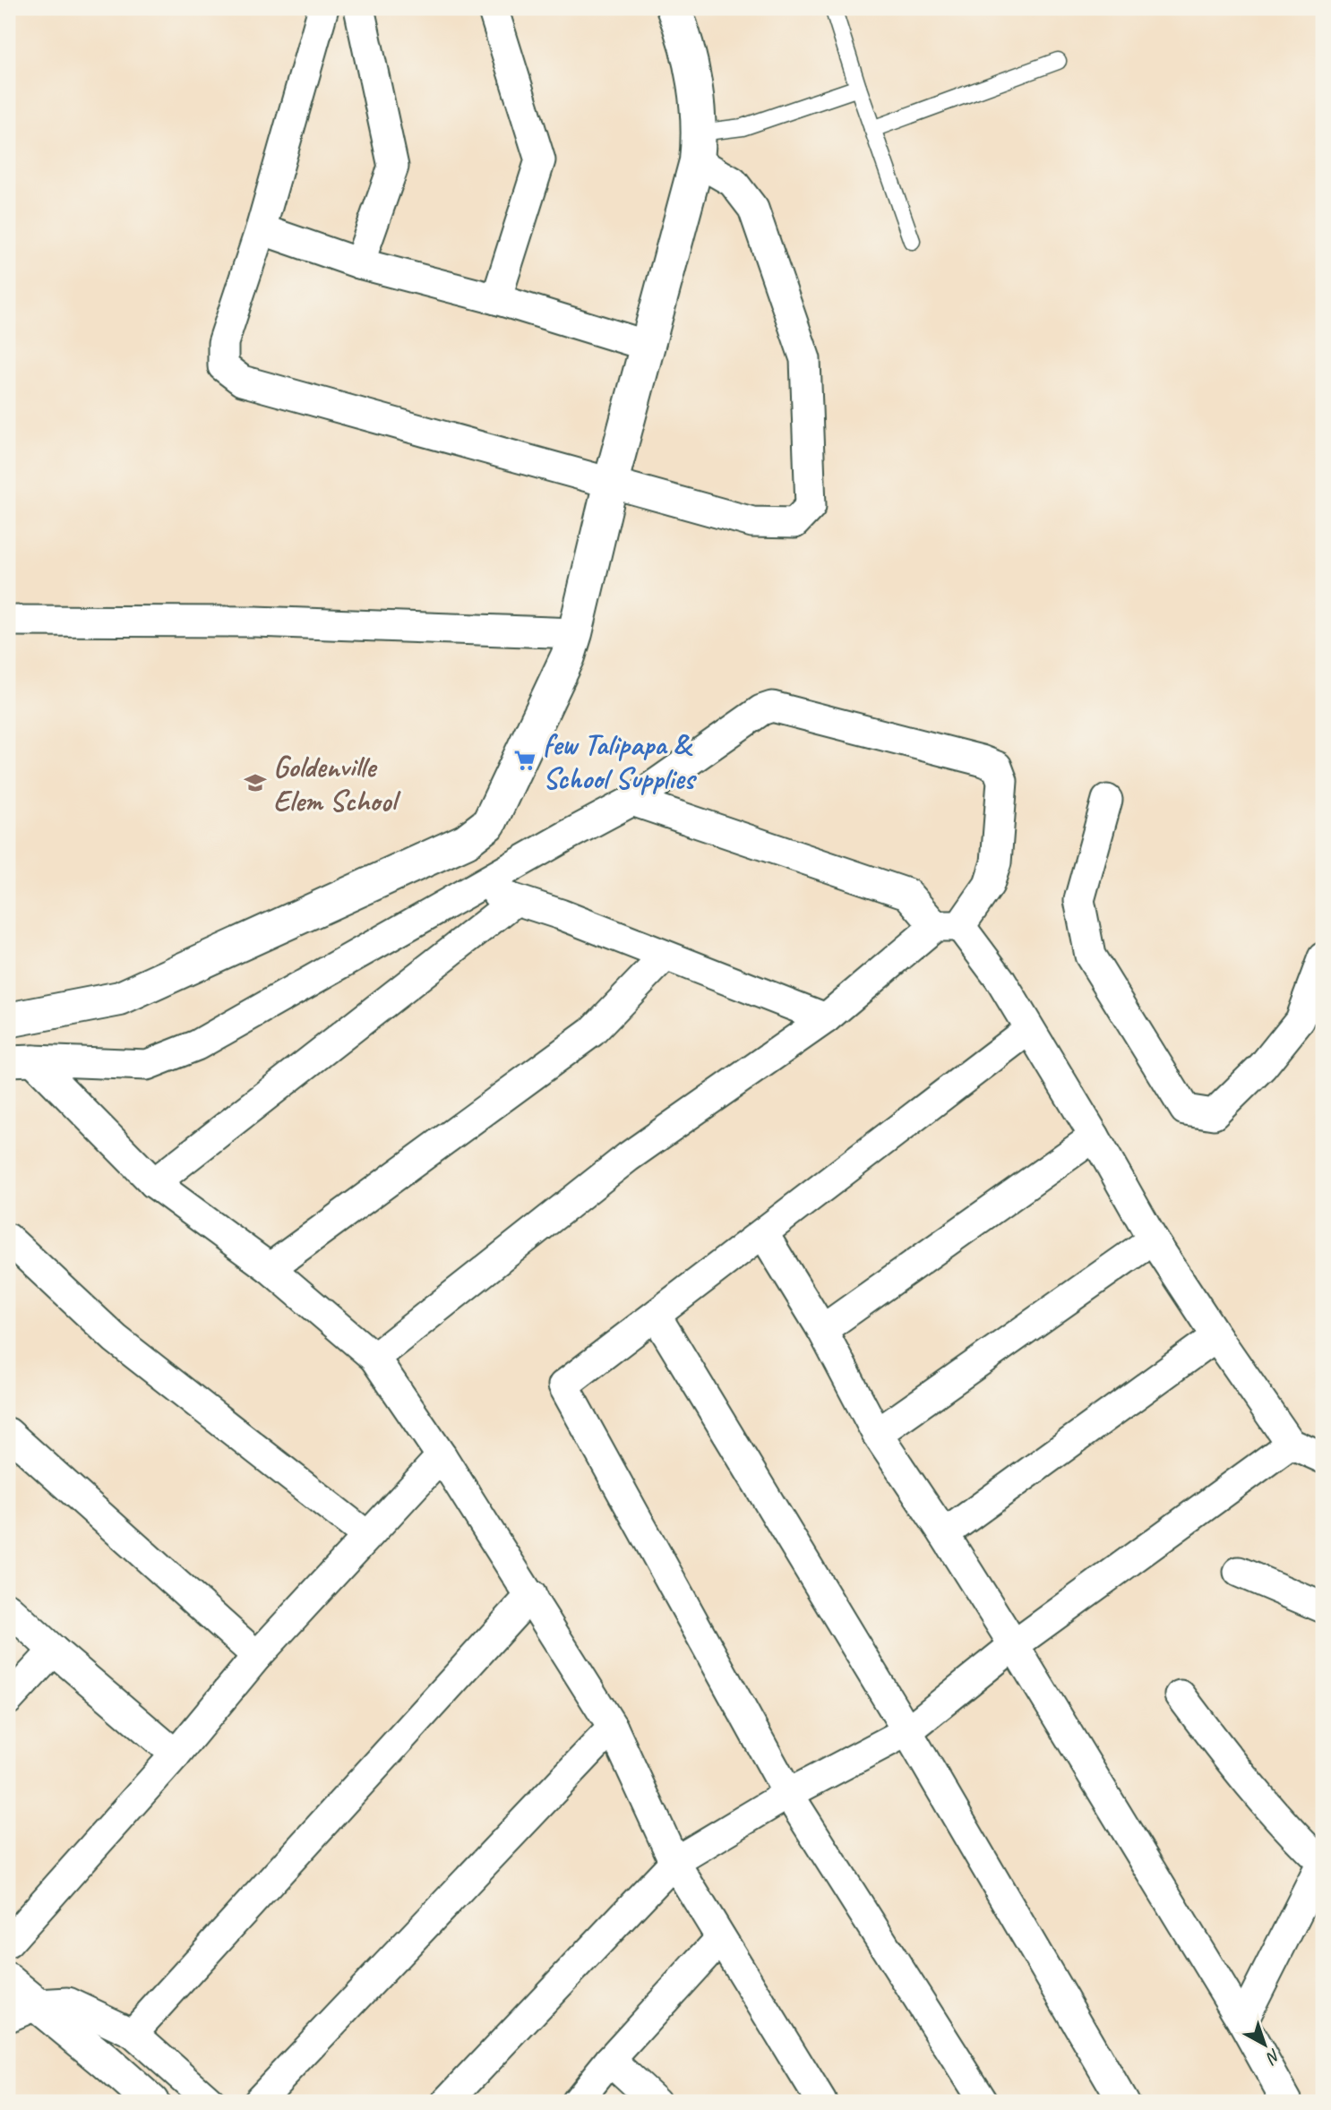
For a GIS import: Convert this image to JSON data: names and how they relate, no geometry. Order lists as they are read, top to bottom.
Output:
{
  "places": {
    "supermarket": ["few Talipapa & School Supplies"],
    "school or university": ["Goldenville Elem School"]
  },
  "north": "bottom right"
}
